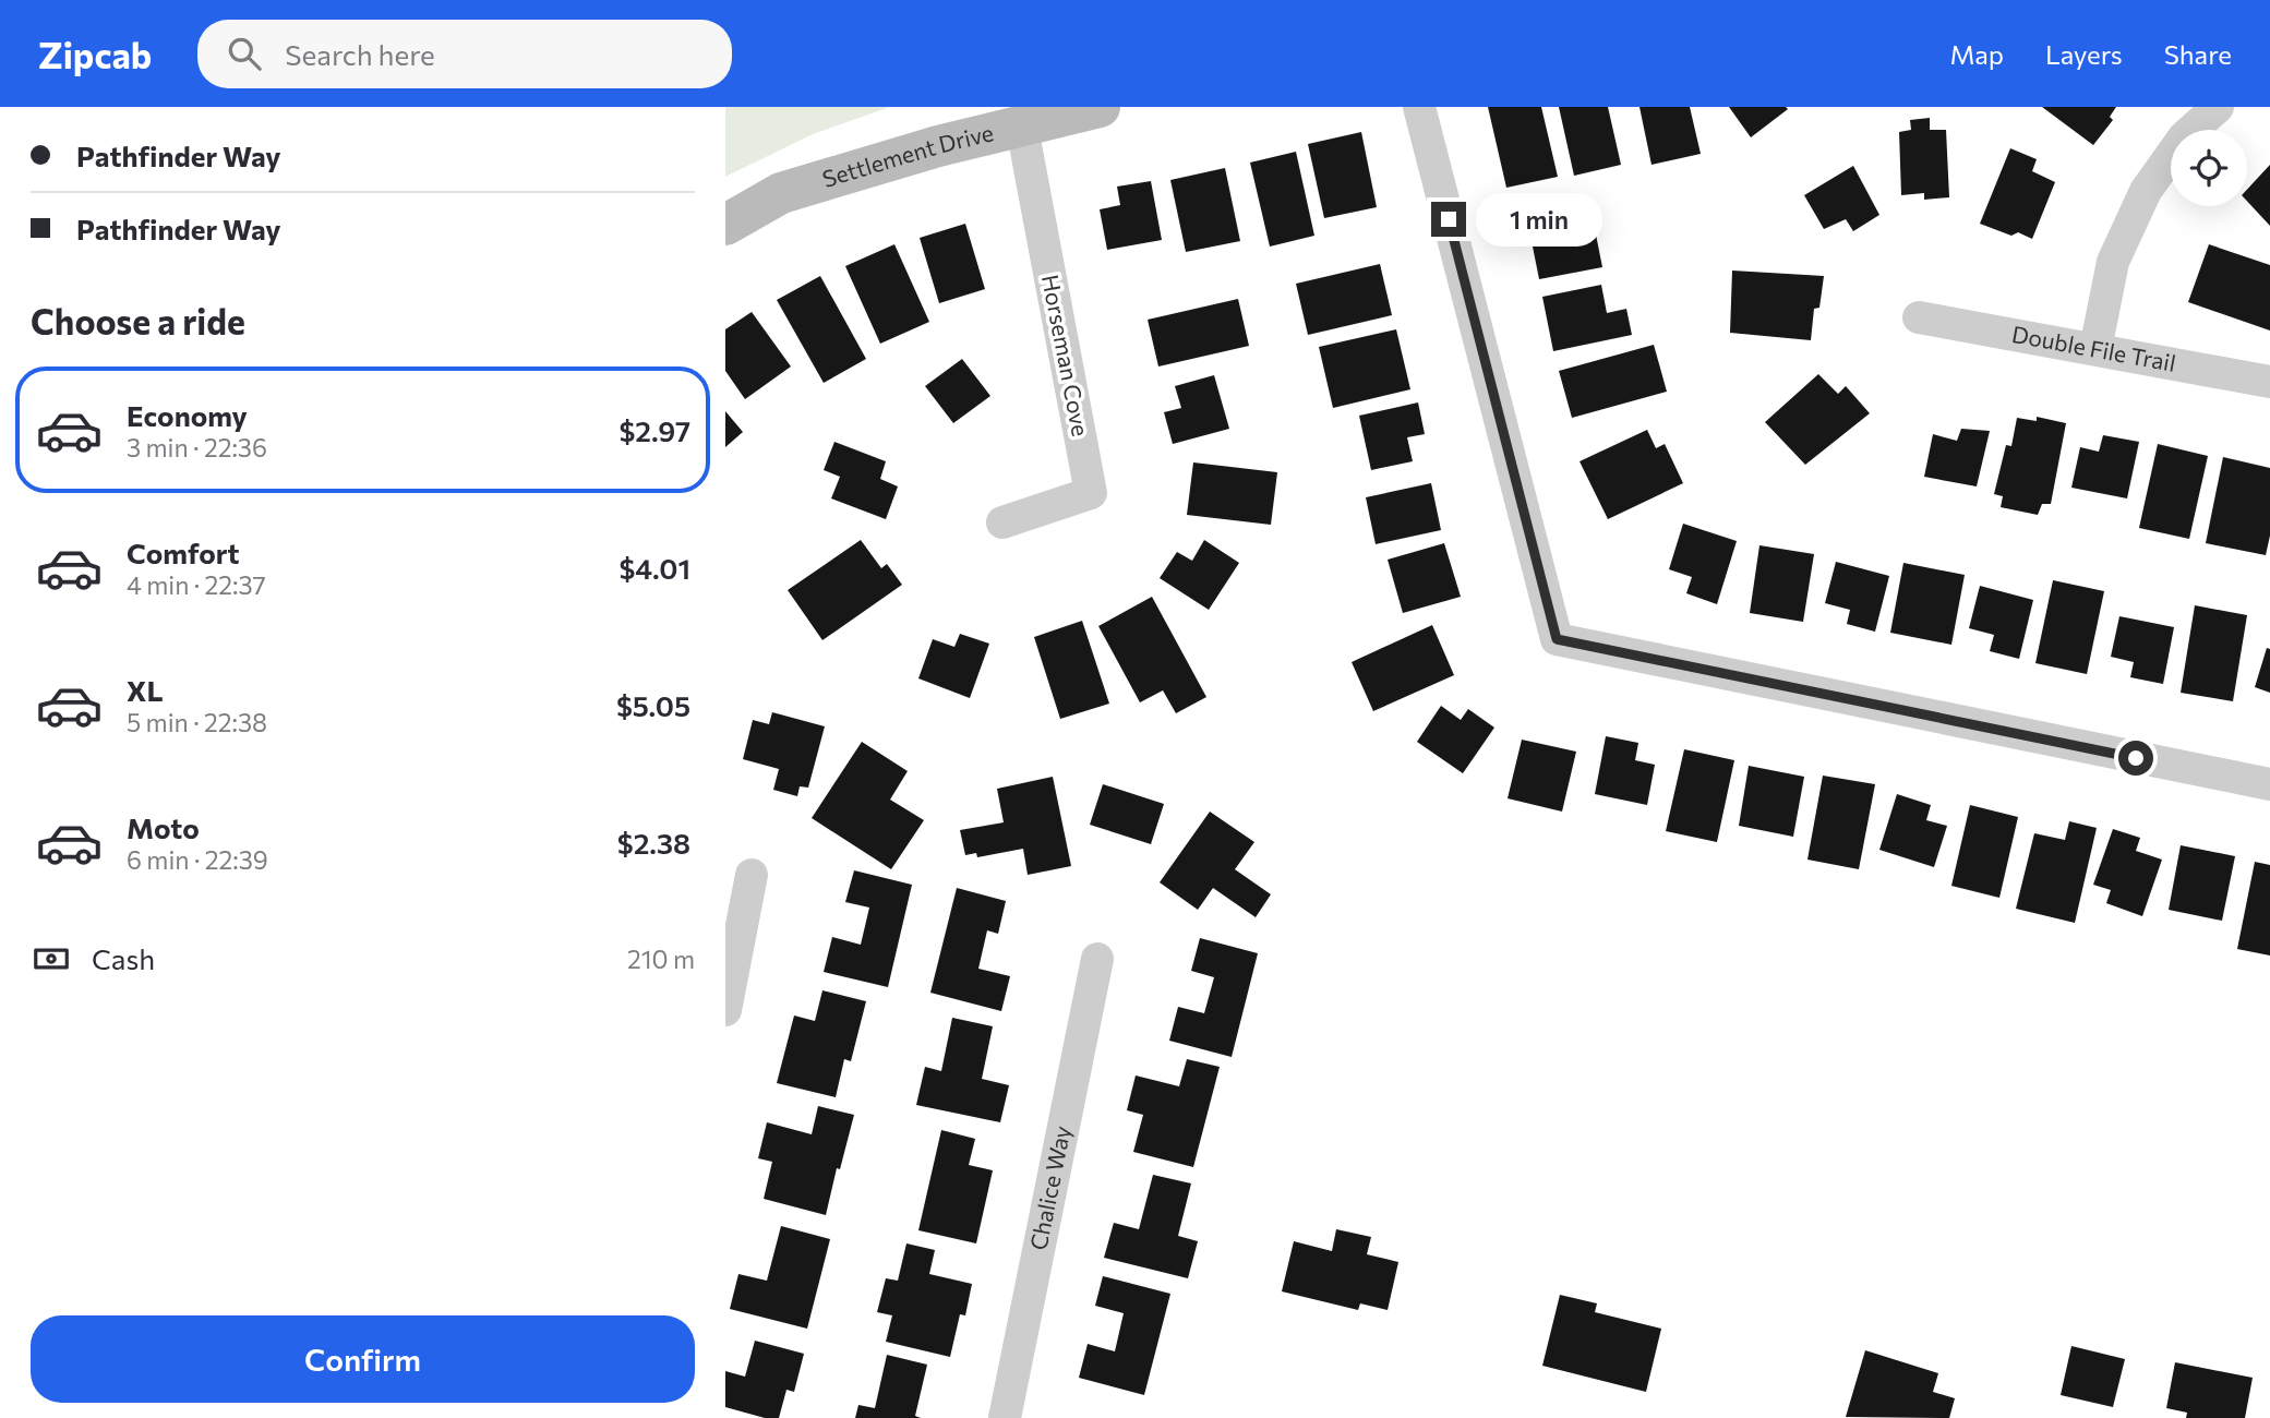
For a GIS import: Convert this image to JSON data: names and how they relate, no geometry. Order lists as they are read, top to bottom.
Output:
{
  "streets": {
    "street": [
      "Settlement Drive",
      "Double File Trail",
      "Horseman Cove",
      "Chalice Way"
    ]
  },
  "crossings": [
    ["Settlement Drive", "Horseman Cove"]
  ],
  "page": {
    "header": "Zipcab",
    "search": "Search here",
    "nav": ["Map", "Layers", "Share"],
    "banner": ["Pathfinder Way", "Pathfinder Way"],
    "bubble": "1 min",
    "heading": "Choose a ride",
    "list": [
      {
        "name": "Economy",
        "note": "3 min · 22:36",
        "value": "$2.97"
      },
      {
        "name": "Comfort",
        "note": "4 min · 22:37",
        "value": "$4.01"
      },
      {
        "name": "XL",
        "note": "5 min · 22:38",
        "value": "$5.05"
      },
      {
        "name": "Moto",
        "note": "6 min · 22:39",
        "value": "$2.38"
      }
    ],
    "pay": ["Cash", "210 m"],
    "buttons": "Confirm"
  }
}
